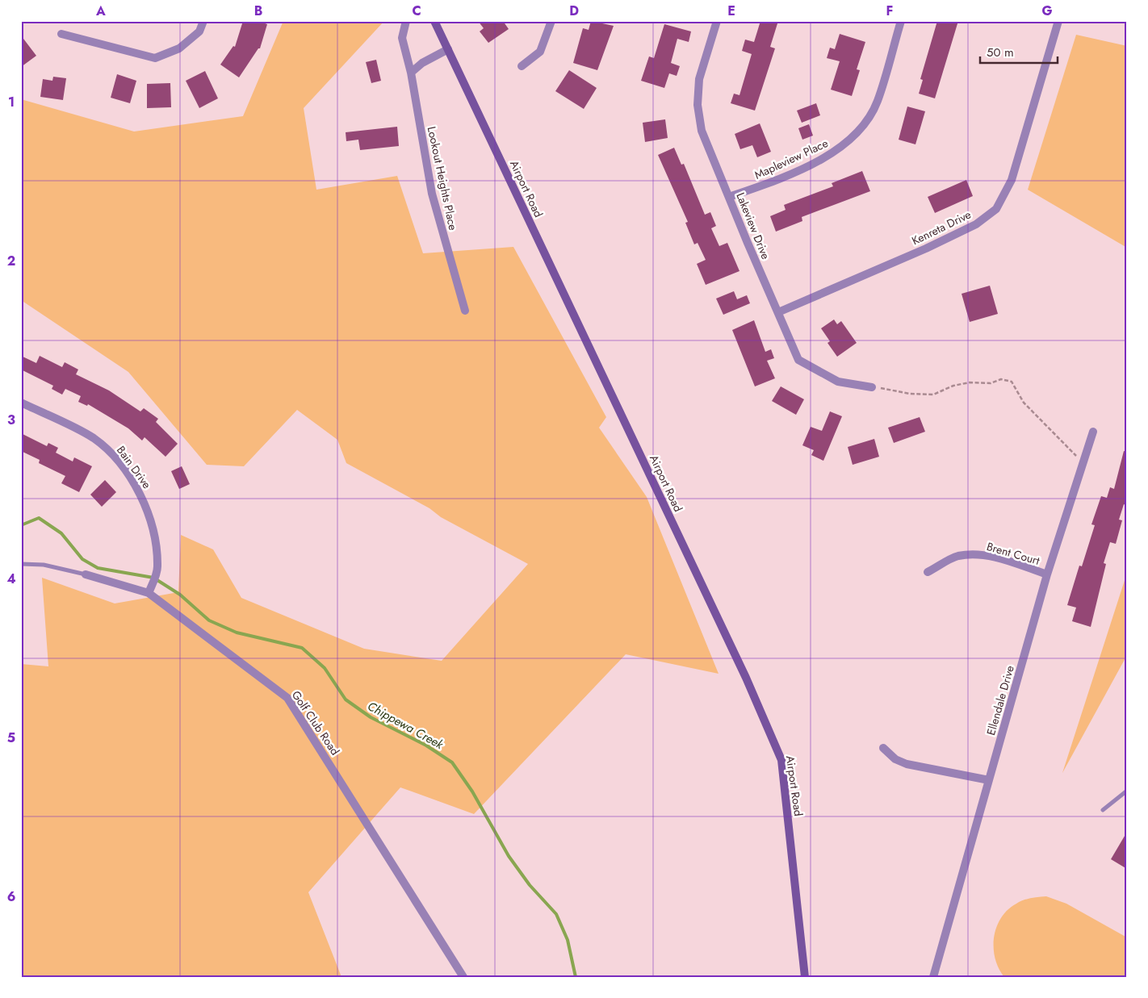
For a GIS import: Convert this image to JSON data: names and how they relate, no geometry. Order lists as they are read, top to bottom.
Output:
{
  "streets": {
    "main road": ["Airport Road"],
    "street": [
      "Mapleview Place",
      "Lookout Heights Place",
      "Lakeview Drive",
      "Kenreta Drive",
      "Bain Drive",
      "Brent Court",
      "Ellendale Drive",
      "Golf Club Road"
    ]
  },
  "crossings": [
    ["Mapleview Place", "Lakeview Drive"],
    ["Lakeview Drive", "Kenreta Drive"],
    ["Bain Drive", "Golf Club Road"],
    ["Brent Court", "Ellendale Drive"]
  ],
  "water": ["Chippewa Creek"],
  "scale_bar": "50 m",
  "grid": {
    "columns": [
      "A",
      "B",
      "C",
      "D",
      "E",
      "F",
      "G"
    ],
    "rows": [
      "1",
      "2",
      "3",
      "4",
      "5",
      "6"
    ]
  }
}
